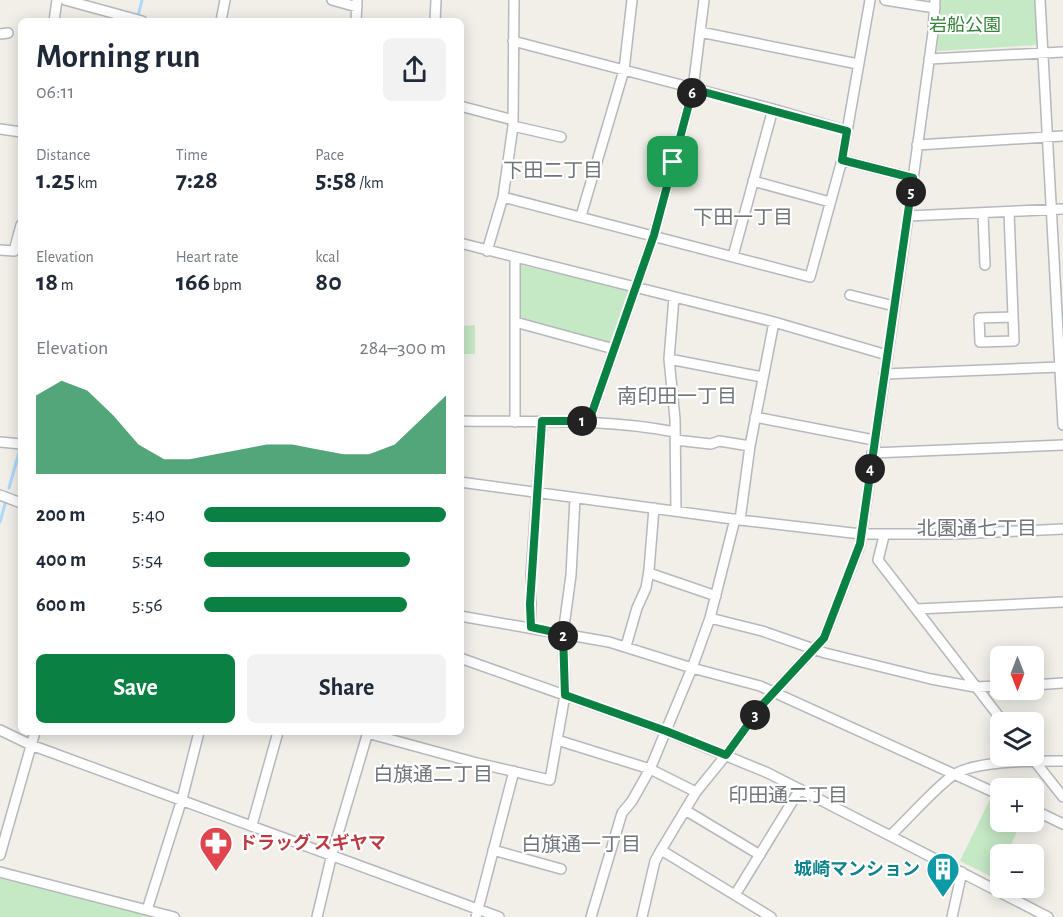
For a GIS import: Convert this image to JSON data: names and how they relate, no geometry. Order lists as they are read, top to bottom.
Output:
{
  "districts": [
    "下田二丁目",
    "下田一丁目",
    "南印田一丁目",
    "北園通七丁目",
    "白旗通二丁目",
    "印田通二丁目",
    "白旗通一丁目"
  ],
  "parks": ["岩船公園"],
  "places": {
    "pharmacy": ["ドラッグ スギヤマ"],
    "building": ["城崎マンション"]
  },
  "north": "bottom",
  "page": {
    "heading": ["Morning run", "06:11"],
    "pins": [
      "6",
      "5",
      "1",
      "4",
      "2",
      "3"
    ],
    "stats": [
      ["Distance", "1.25 km"],
      ["Time", "7:28"],
      ["Pace", "5:58 /km"],
      ["Elevation", "18 m"],
      ["Heart rate", "166 bpm"],
      ["kcal", "80"]
    ],
    "chart": ["Elevation", "284–300 m"],
    "list": [
      {
        "name": "200 m",
        "note": "5:40"
      },
      {
        "name": "400 m",
        "note": "5:54"
      },
      {
        "name": "600 m",
        "note": "5:56"
      }
    ],
    "buttons": ["Save", "Share"],
    "map_buttons": ["+", "−"]
  }
}
